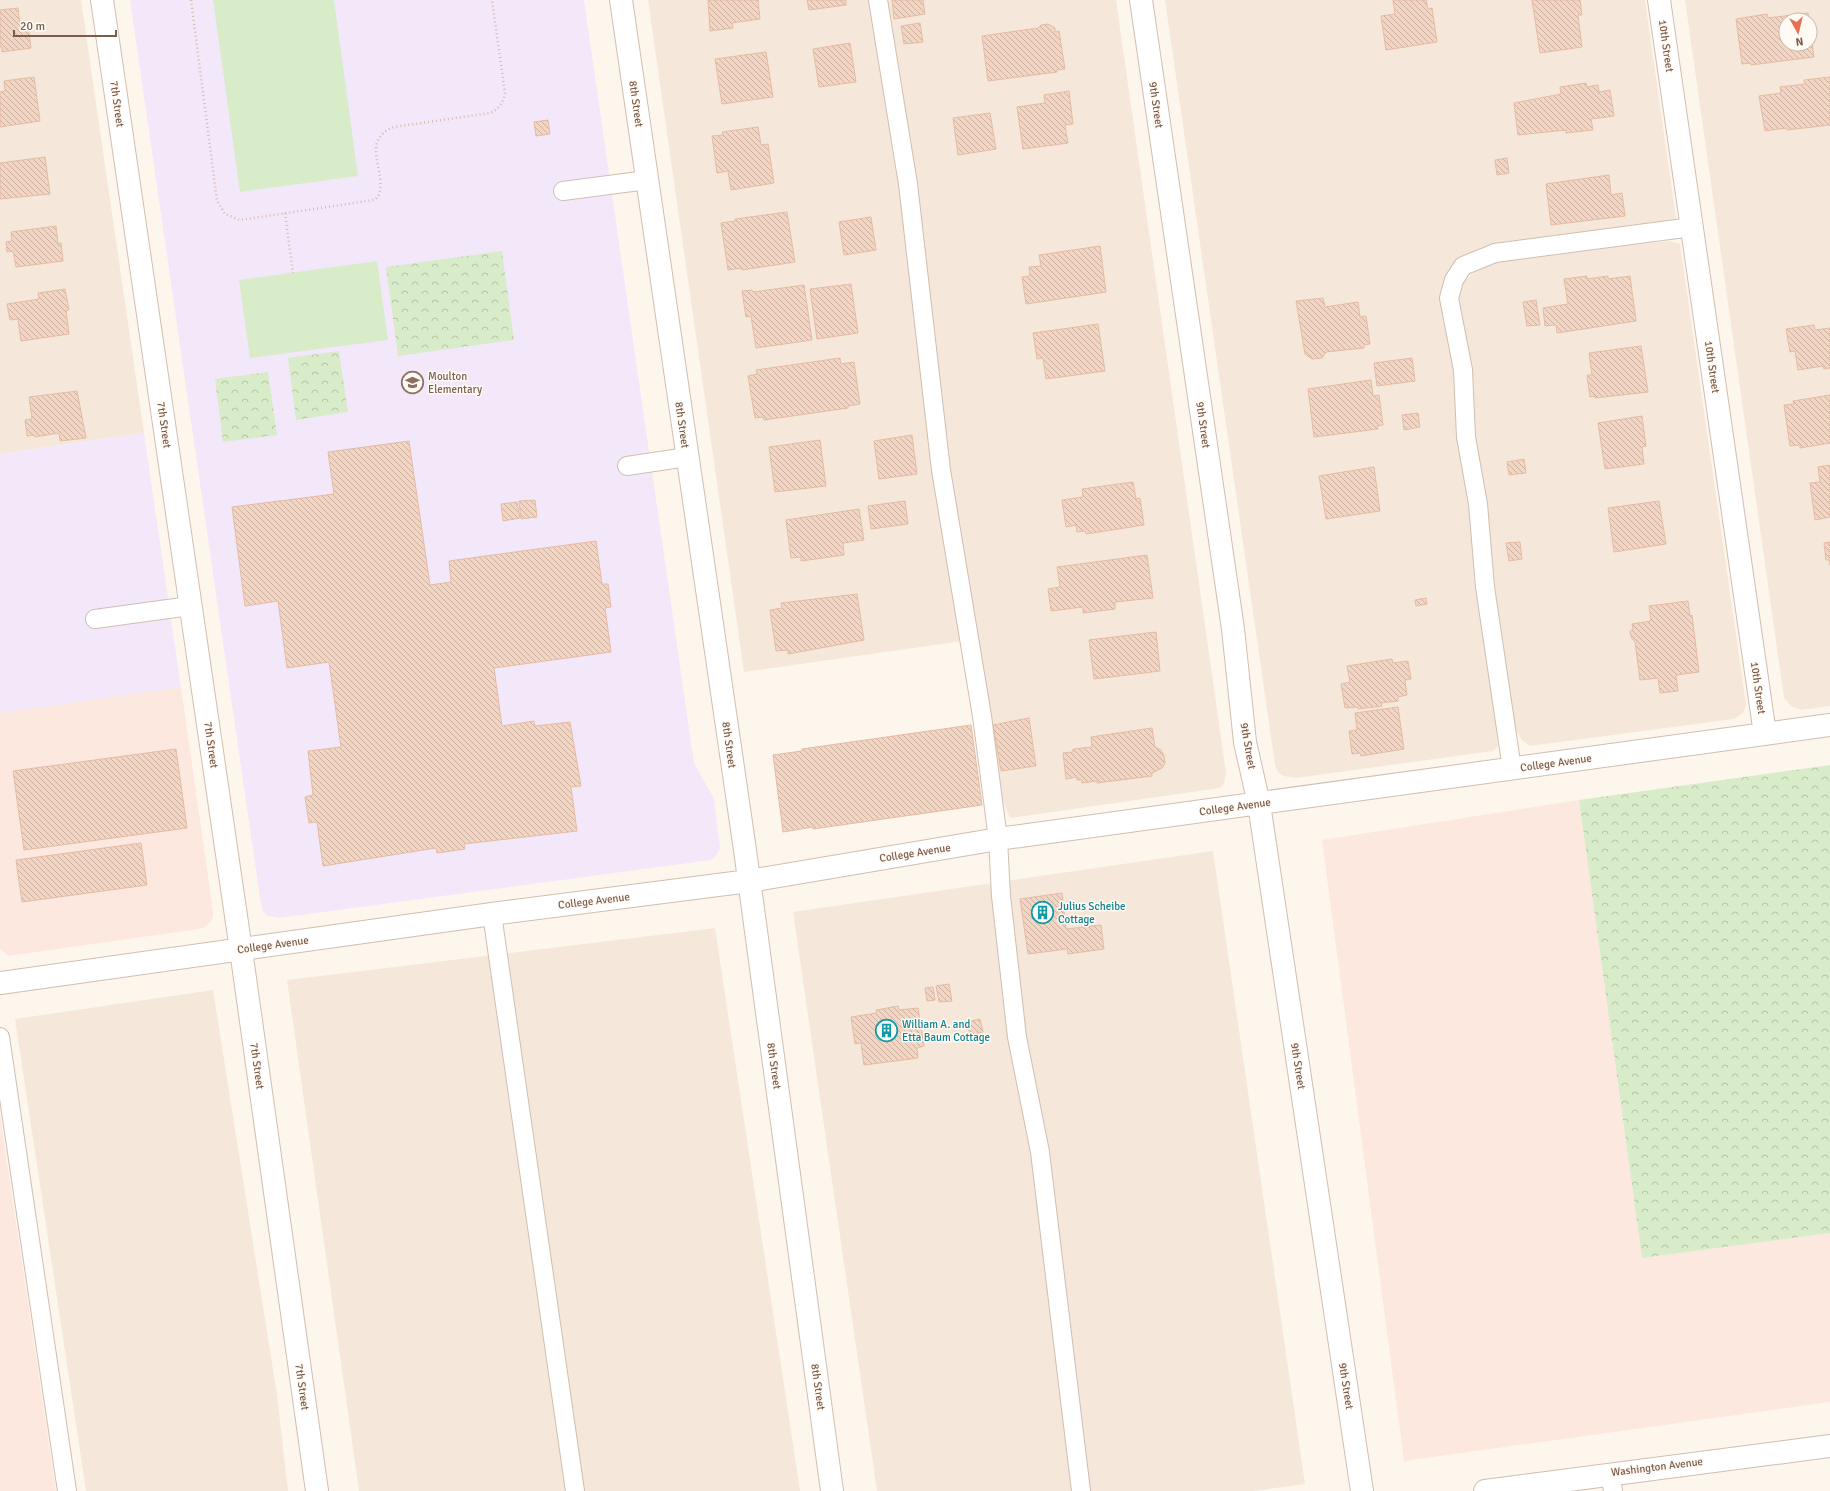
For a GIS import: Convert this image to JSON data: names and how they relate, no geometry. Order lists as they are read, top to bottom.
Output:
{
  "streets": {
    "street": [
      "10th Street",
      "7th Street",
      "8th Street",
      "9th Street",
      "College Avenue",
      "Washington Avenue"
    ]
  },
  "crossings": [
    ["10th Street", "College Avenue"],
    ["7th Street", "College Avenue"],
    ["8th Street", "College Avenue"],
    ["9th Street", "College Avenue"]
  ],
  "places": {
    "school or university": ["Moulton Elementary"],
    "building": ["Julius Scheibe Cottage", "William A. and Etta Baum Cottage"]
  },
  "scale_bar": "20 m",
  "north": "bottom"
}
